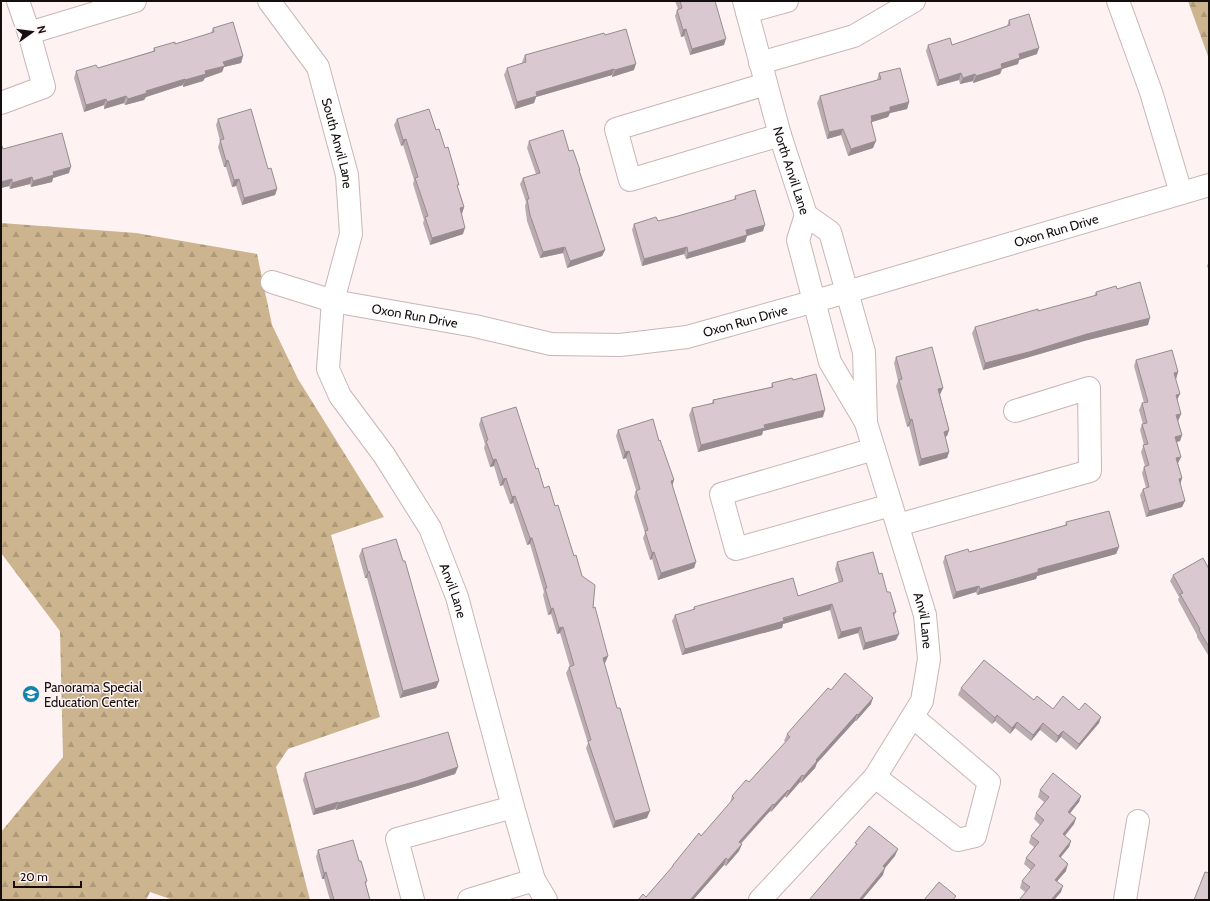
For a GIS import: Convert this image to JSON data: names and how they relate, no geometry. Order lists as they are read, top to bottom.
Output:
{
  "streets": {
    "street": [
      "South Anvil Lane",
      "North Anvil Lane",
      "Oxon Run Drive",
      "Anvil Lane"
    ]
  },
  "crossings": [
    ["South Anvil Lane", "Oxon Run Drive"],
    ["South Anvil Lane", "Anvil Lane"],
    ["North Anvil Lane", "Oxon Run Drive"],
    ["North Anvil Lane", "Anvil Lane"],
    ["Oxon Run Drive", "Anvil Lane"]
  ],
  "places": {
    "school or university": ["Panorama Special Education Center"]
  },
  "scale_bar": "20 m",
  "north": "right"
}
